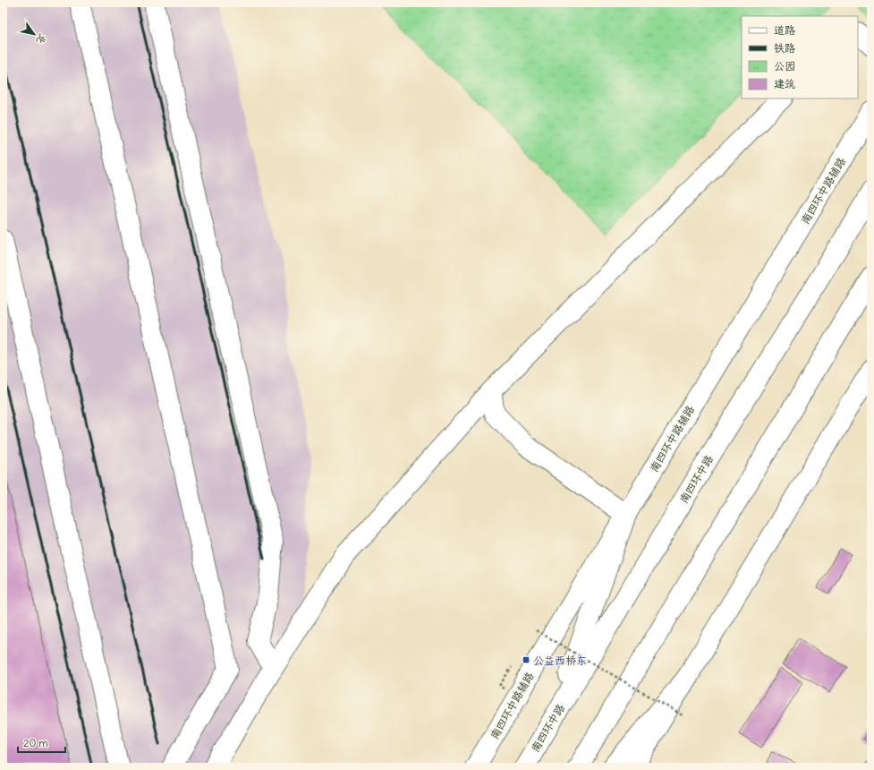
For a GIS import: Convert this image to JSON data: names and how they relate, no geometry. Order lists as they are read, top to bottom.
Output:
{
  "streets": {
    "main road": ["南四环中路辅路", "南四环中路"]
  },
  "places": {
    "transit": ["公益西桥东"]
  },
  "legend": [
    "道路",
    "铁路",
    "公园",
    "建筑"
  ],
  "scale_bar": "20 m",
  "north": "bottom right"
}
